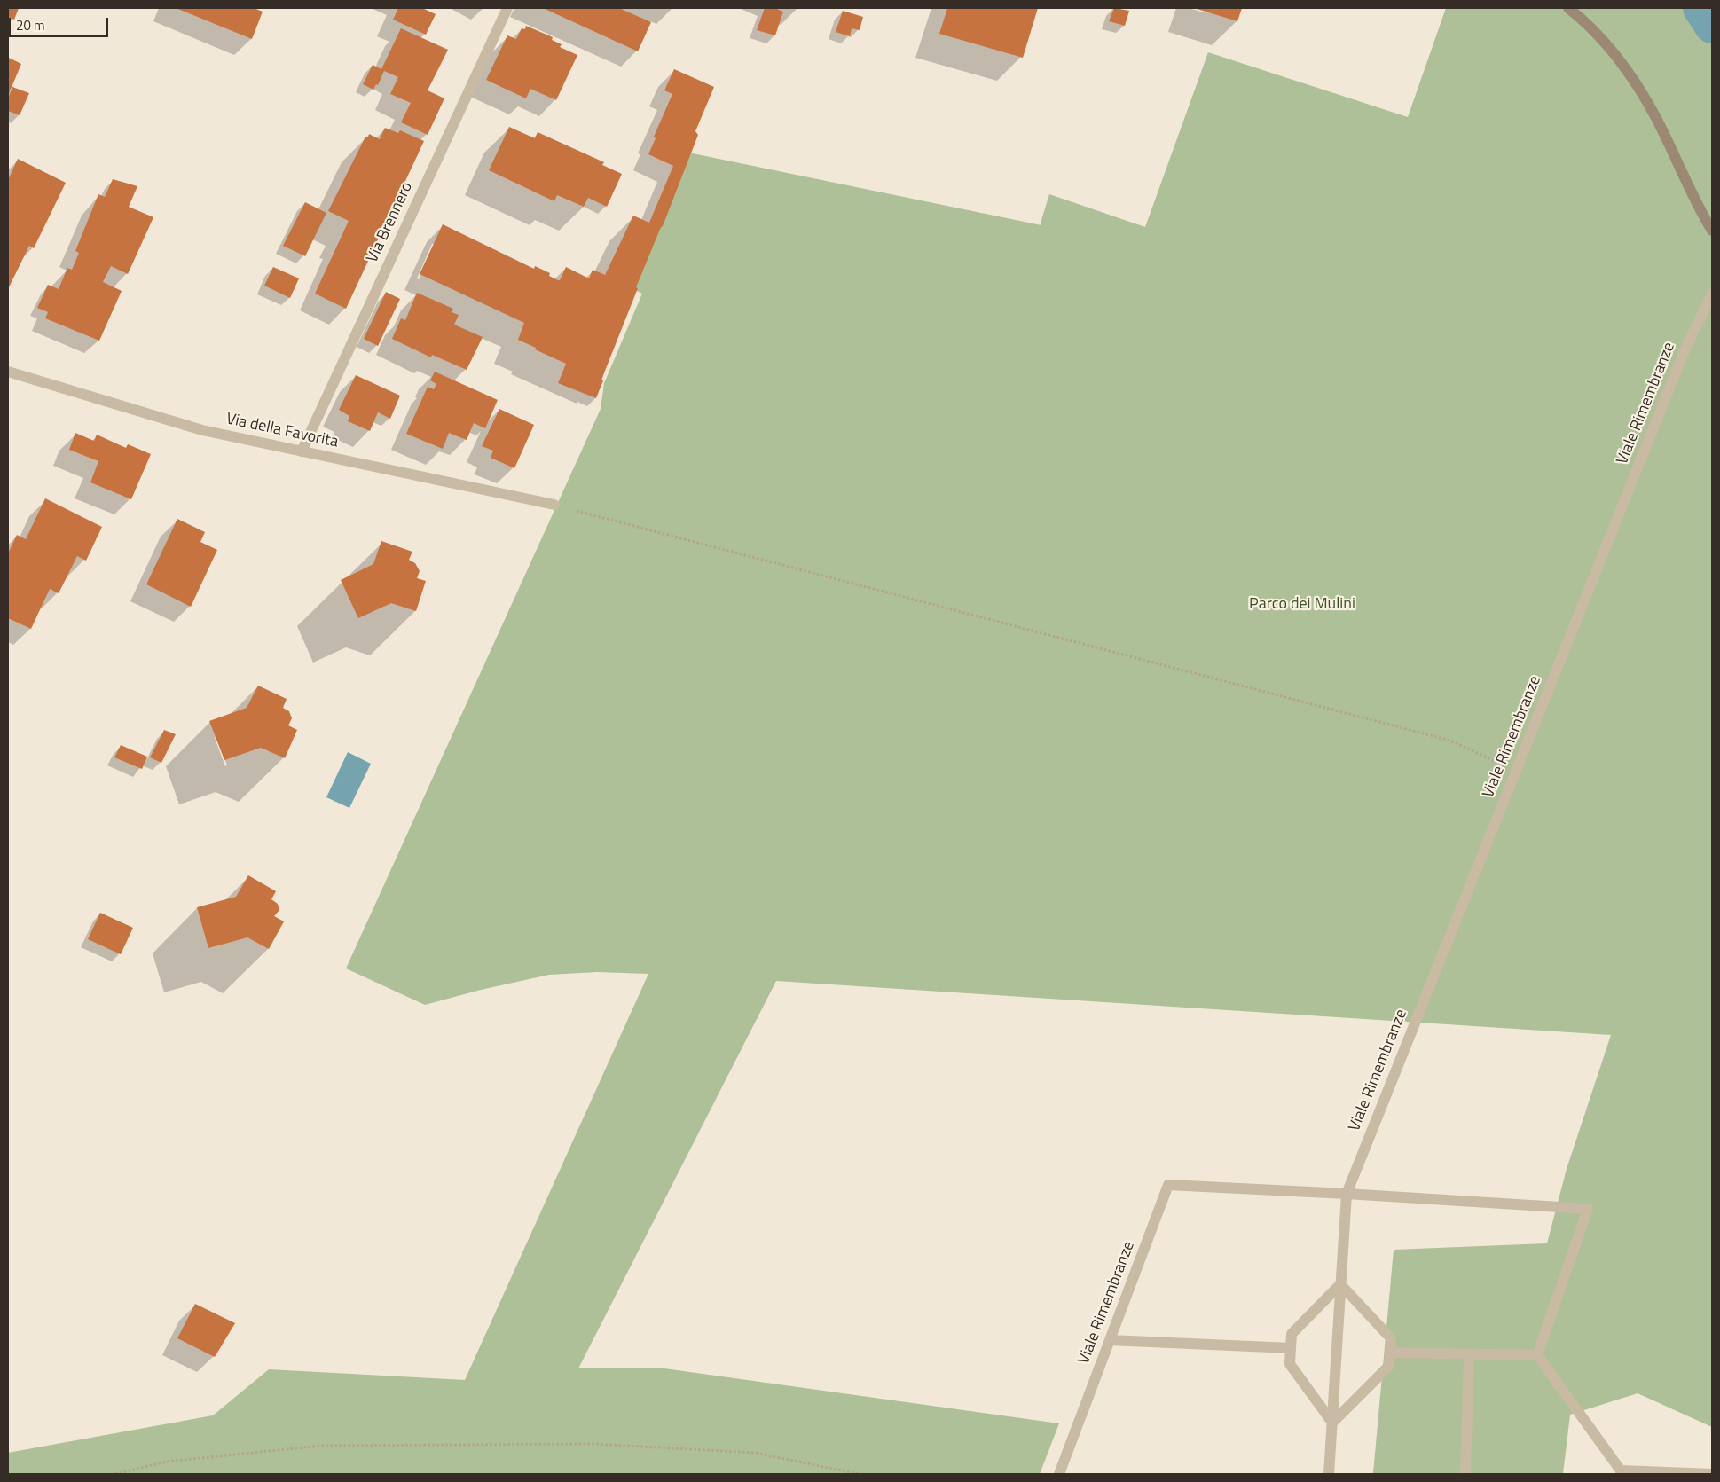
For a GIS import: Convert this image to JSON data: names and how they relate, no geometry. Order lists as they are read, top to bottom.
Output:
{
  "streets": {
    "street": ["Via Brennero", "Viale Rimembranze", "Via della Favorita"]
  },
  "crossings": [
    ["Via Brennero", "Via della Favorita"]
  ],
  "parks": ["Parco dei Mulini"],
  "scale_bar": "20 m"
}
